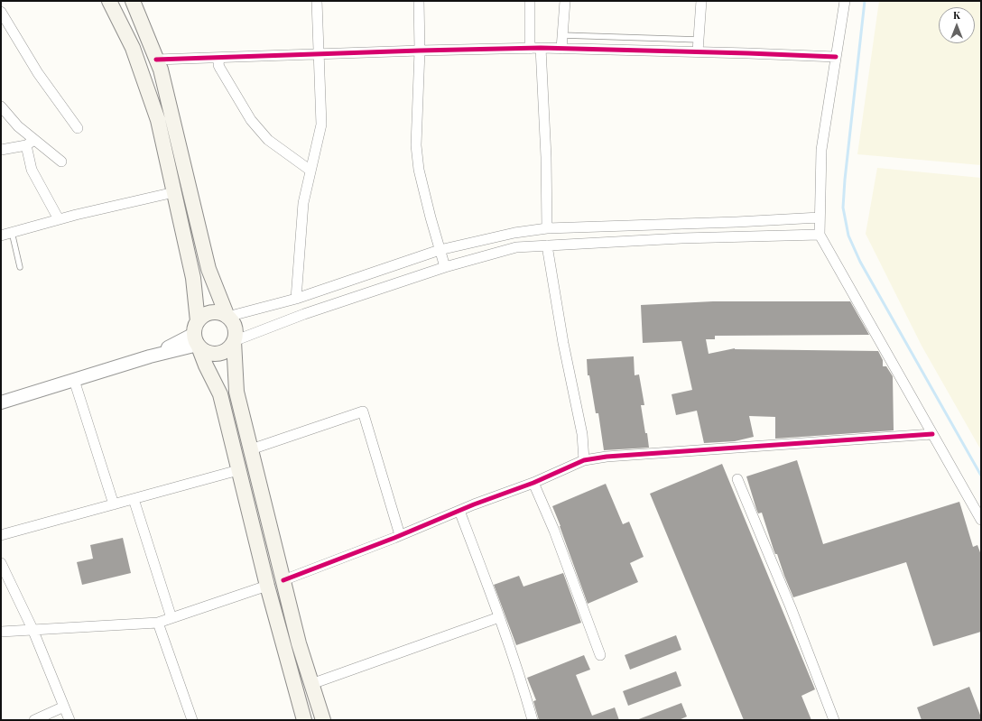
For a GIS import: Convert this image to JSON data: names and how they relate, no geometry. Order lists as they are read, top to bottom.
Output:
{
  "north": "top"
}
